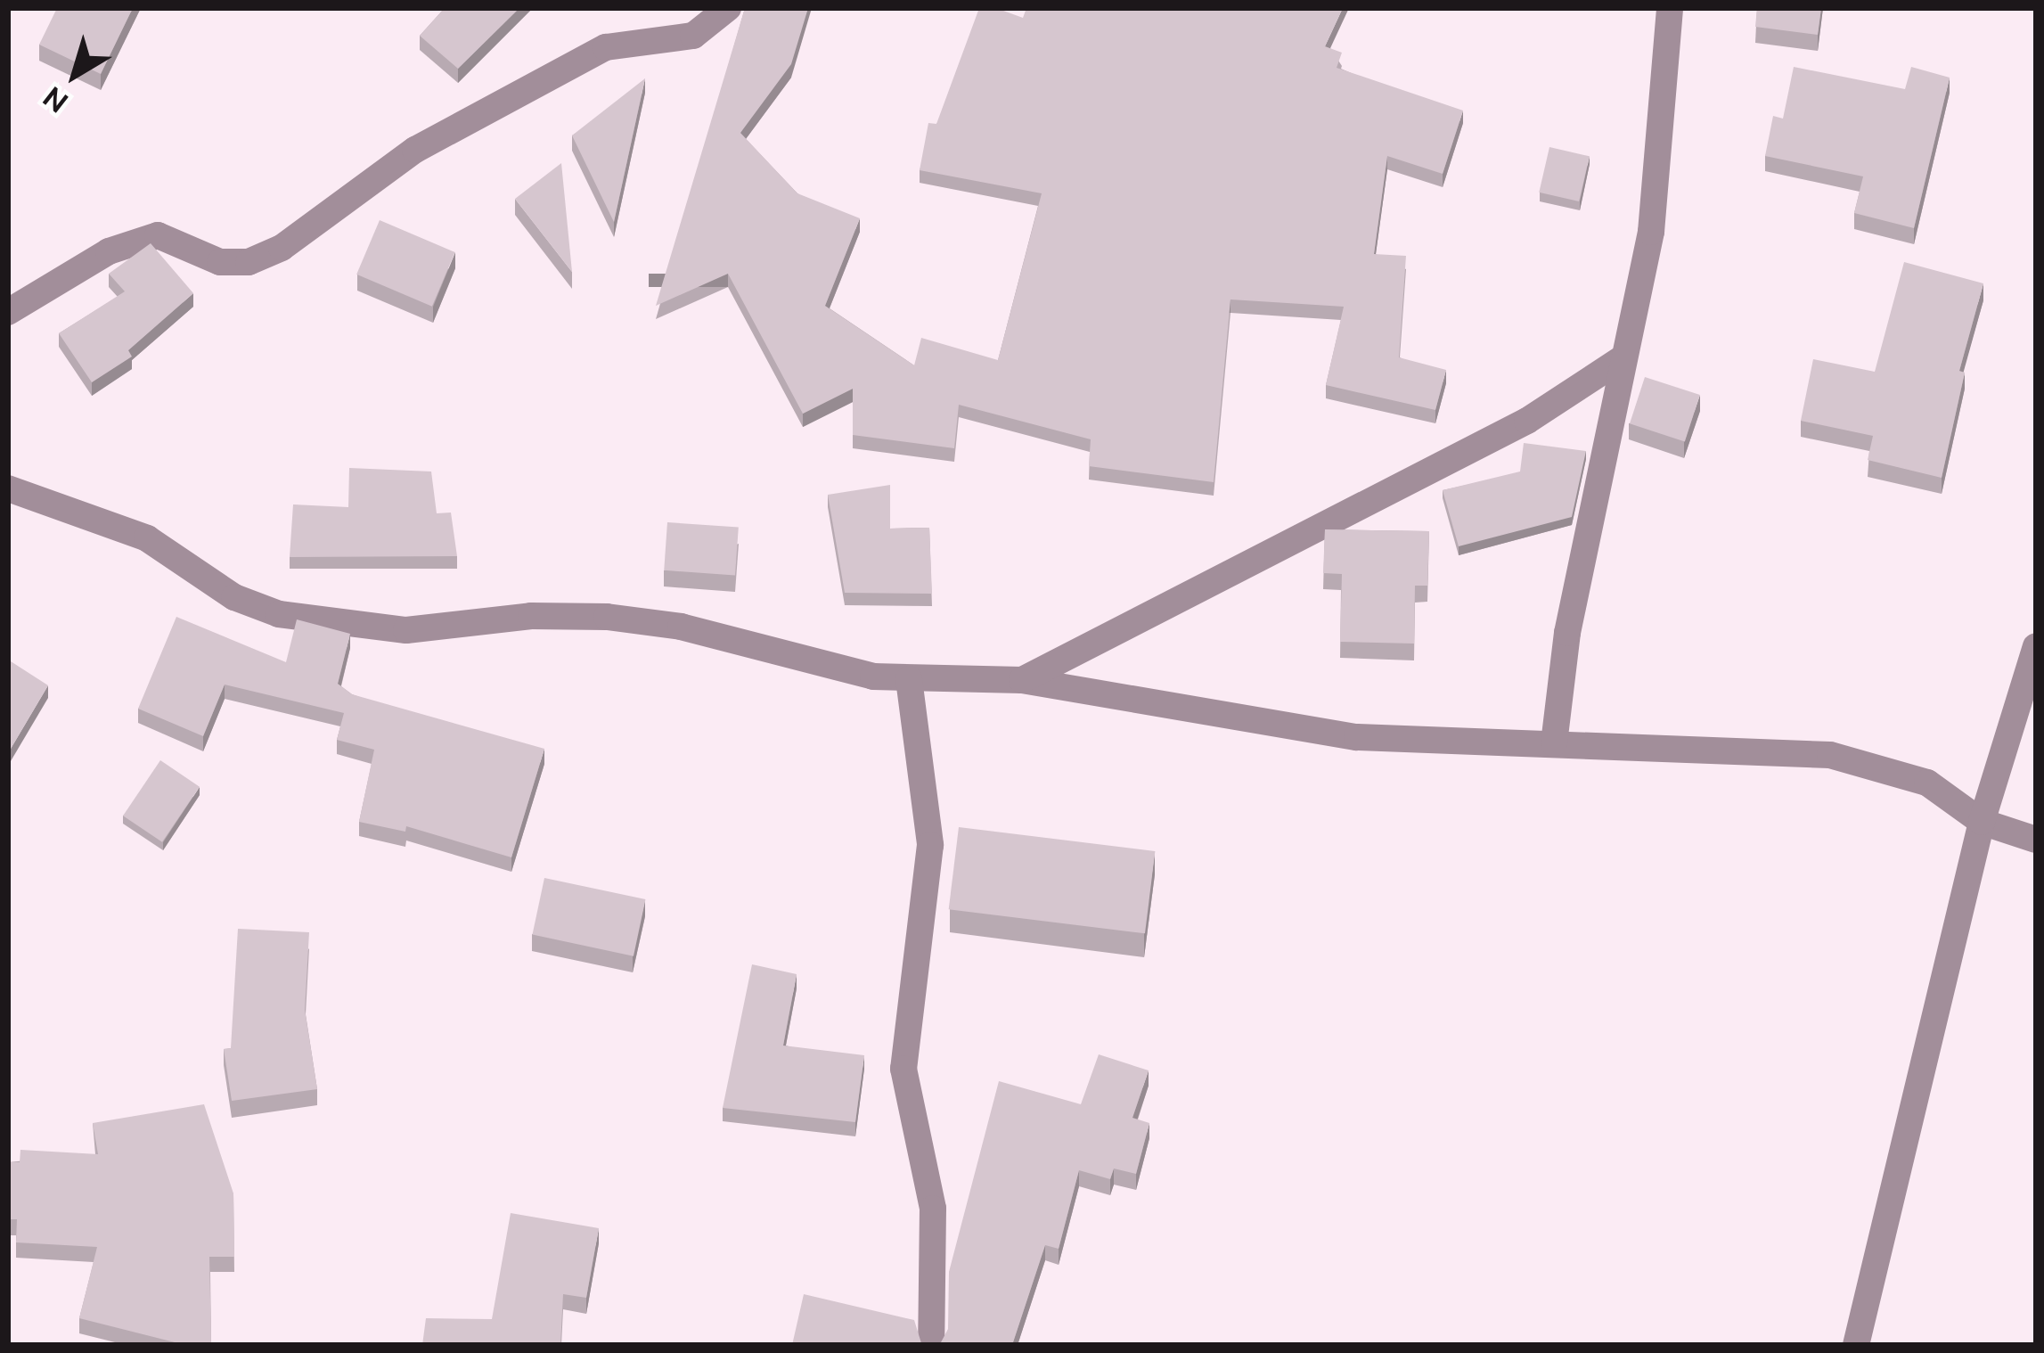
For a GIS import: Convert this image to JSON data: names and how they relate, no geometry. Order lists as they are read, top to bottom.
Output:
{
  "north": "bottom left"
}
